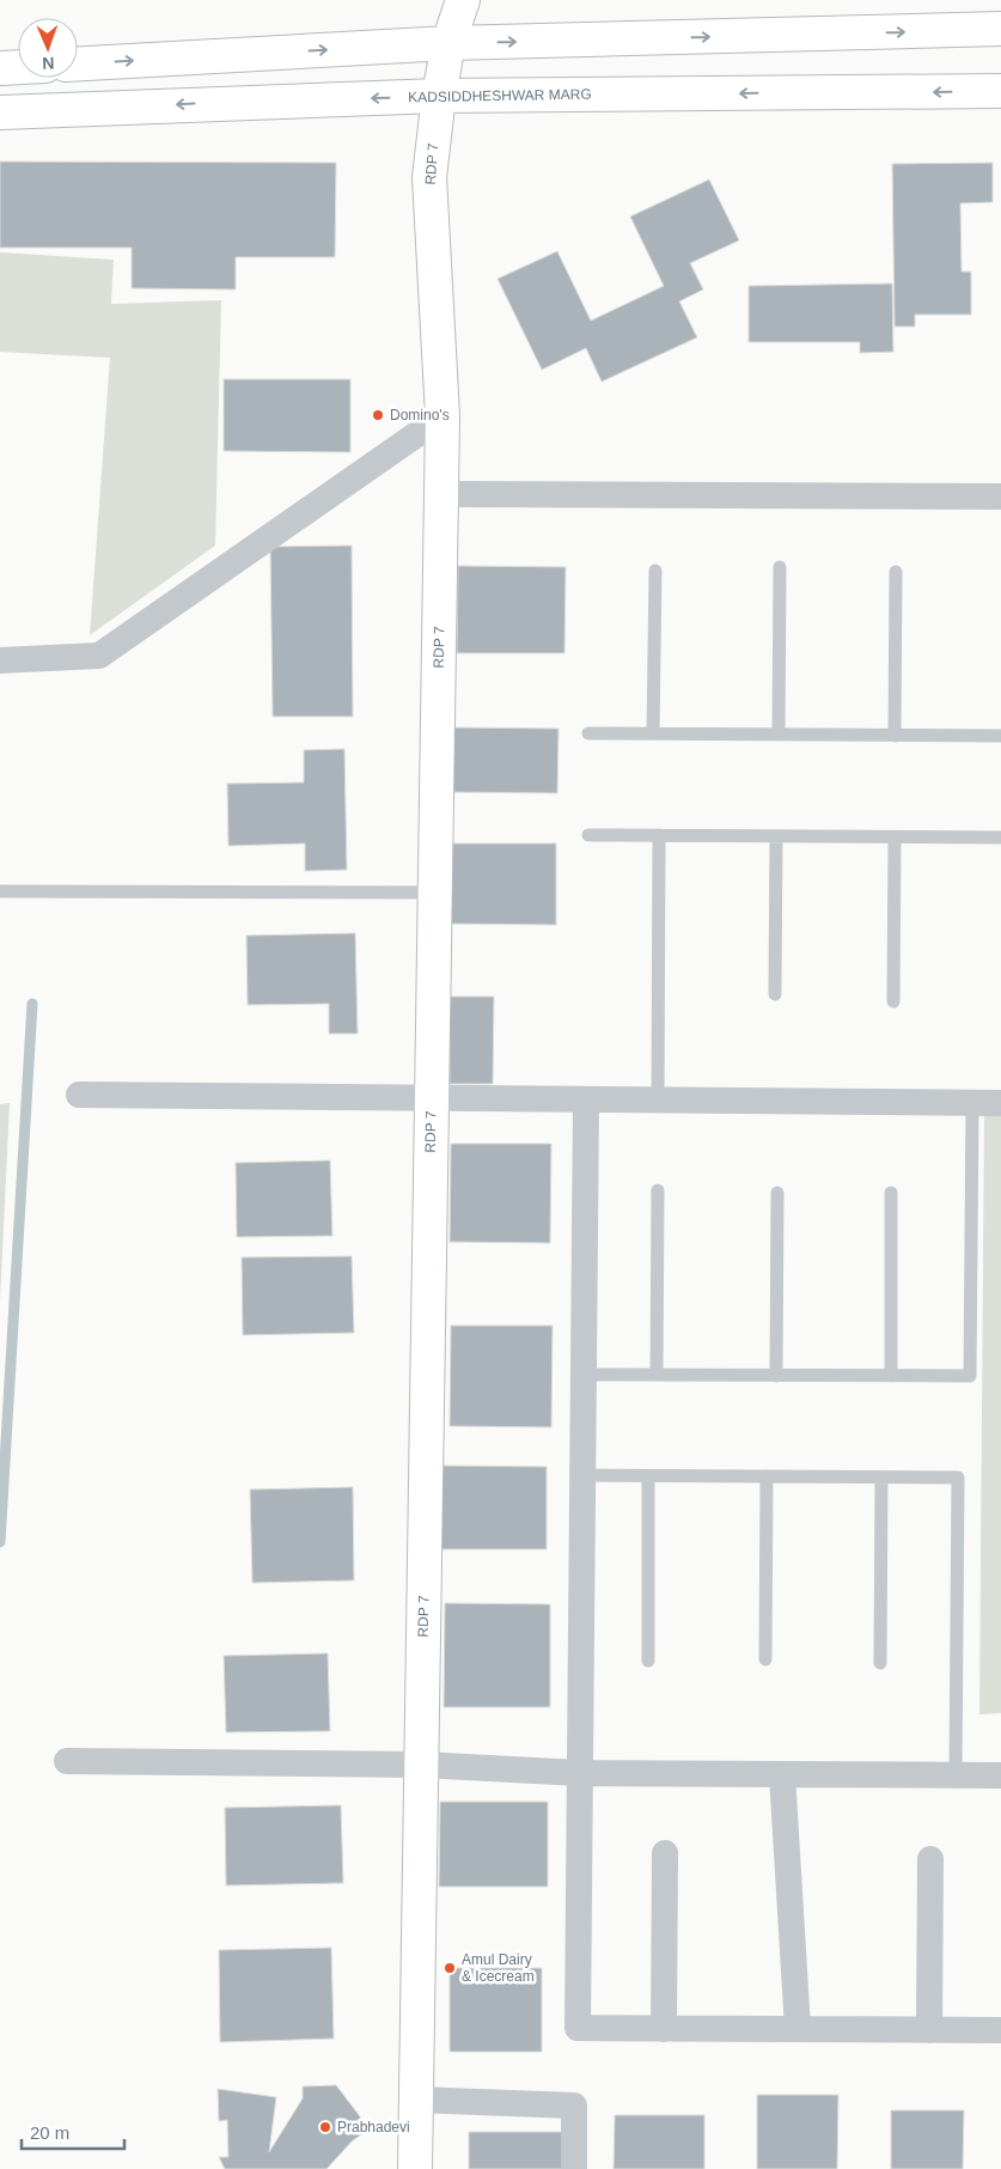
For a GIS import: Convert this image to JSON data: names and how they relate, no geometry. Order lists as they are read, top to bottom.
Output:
{
  "streets": {
    "street": ["KADSIDDHESHWAR MARG", "RDP 7"]
  },
  "crossings": [
    ["KADSIDDHESHWAR MARG", "RDP 7"]
  ],
  "places": ["Domino's", "Amul Dairy & Icecream", "Prabhadevi"],
  "scale_bar": "20 m",
  "north": "bottom"
}
